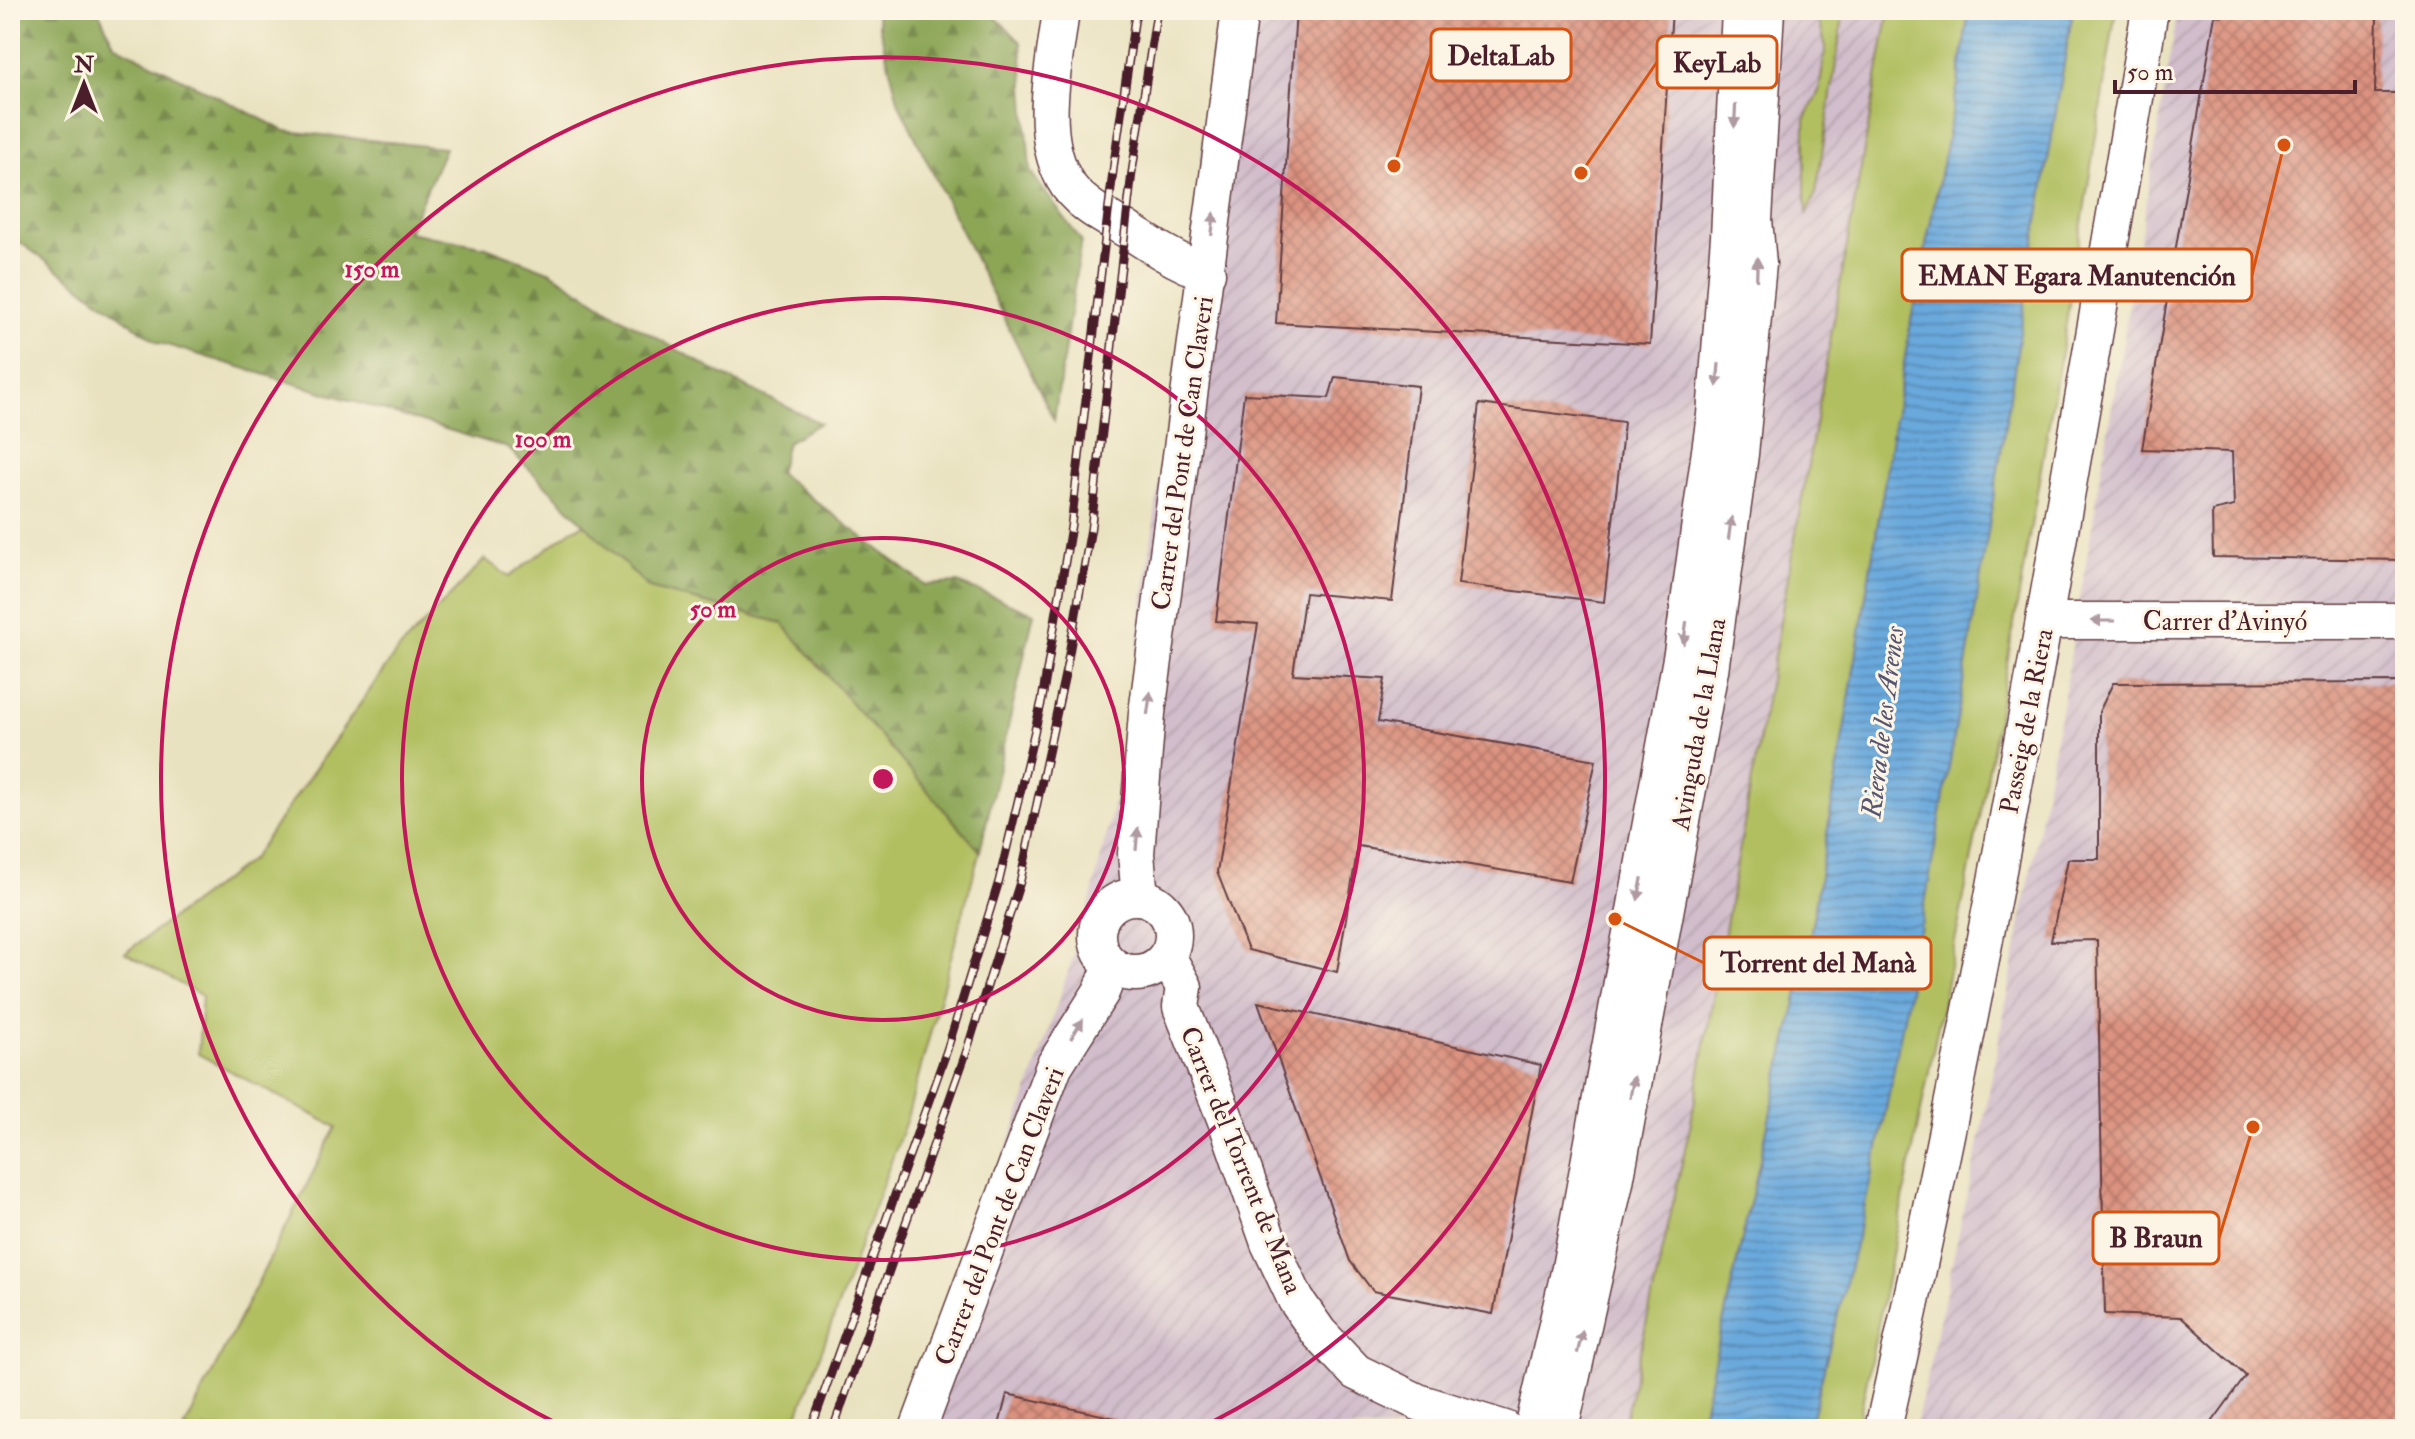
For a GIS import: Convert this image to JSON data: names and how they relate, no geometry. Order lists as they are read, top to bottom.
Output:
{
  "streets": {
    "street": [
      "Carrer del Pont de Can Claveri",
      "Carrer d'Avinyó",
      "Passeig de la Riera",
      "Avinguda de la Llana",
      "Carrer del Torrent de Mana"
    ]
  },
  "crossings": [
    ["Carrer del Pont de Can Claveri", "Carrer del Torrent de Mana"],
    ["Carrer d'Avinyó", "Passeig de la Riera"]
  ],
  "one_way": ["Carrer del Pont de Can Claveri", "Carrer d'Avinyó"],
  "water": ["Riera de les Arenes"],
  "places": [
    "EMAN Egara Manutención",
    "DeltaLab",
    "KeyLab",
    "Torrent del Manà",
    "B Braun"
  ],
  "scale_bar": "50 m",
  "north": "top",
  "rings": ["150 m", "100 m", "50 m"]
}
